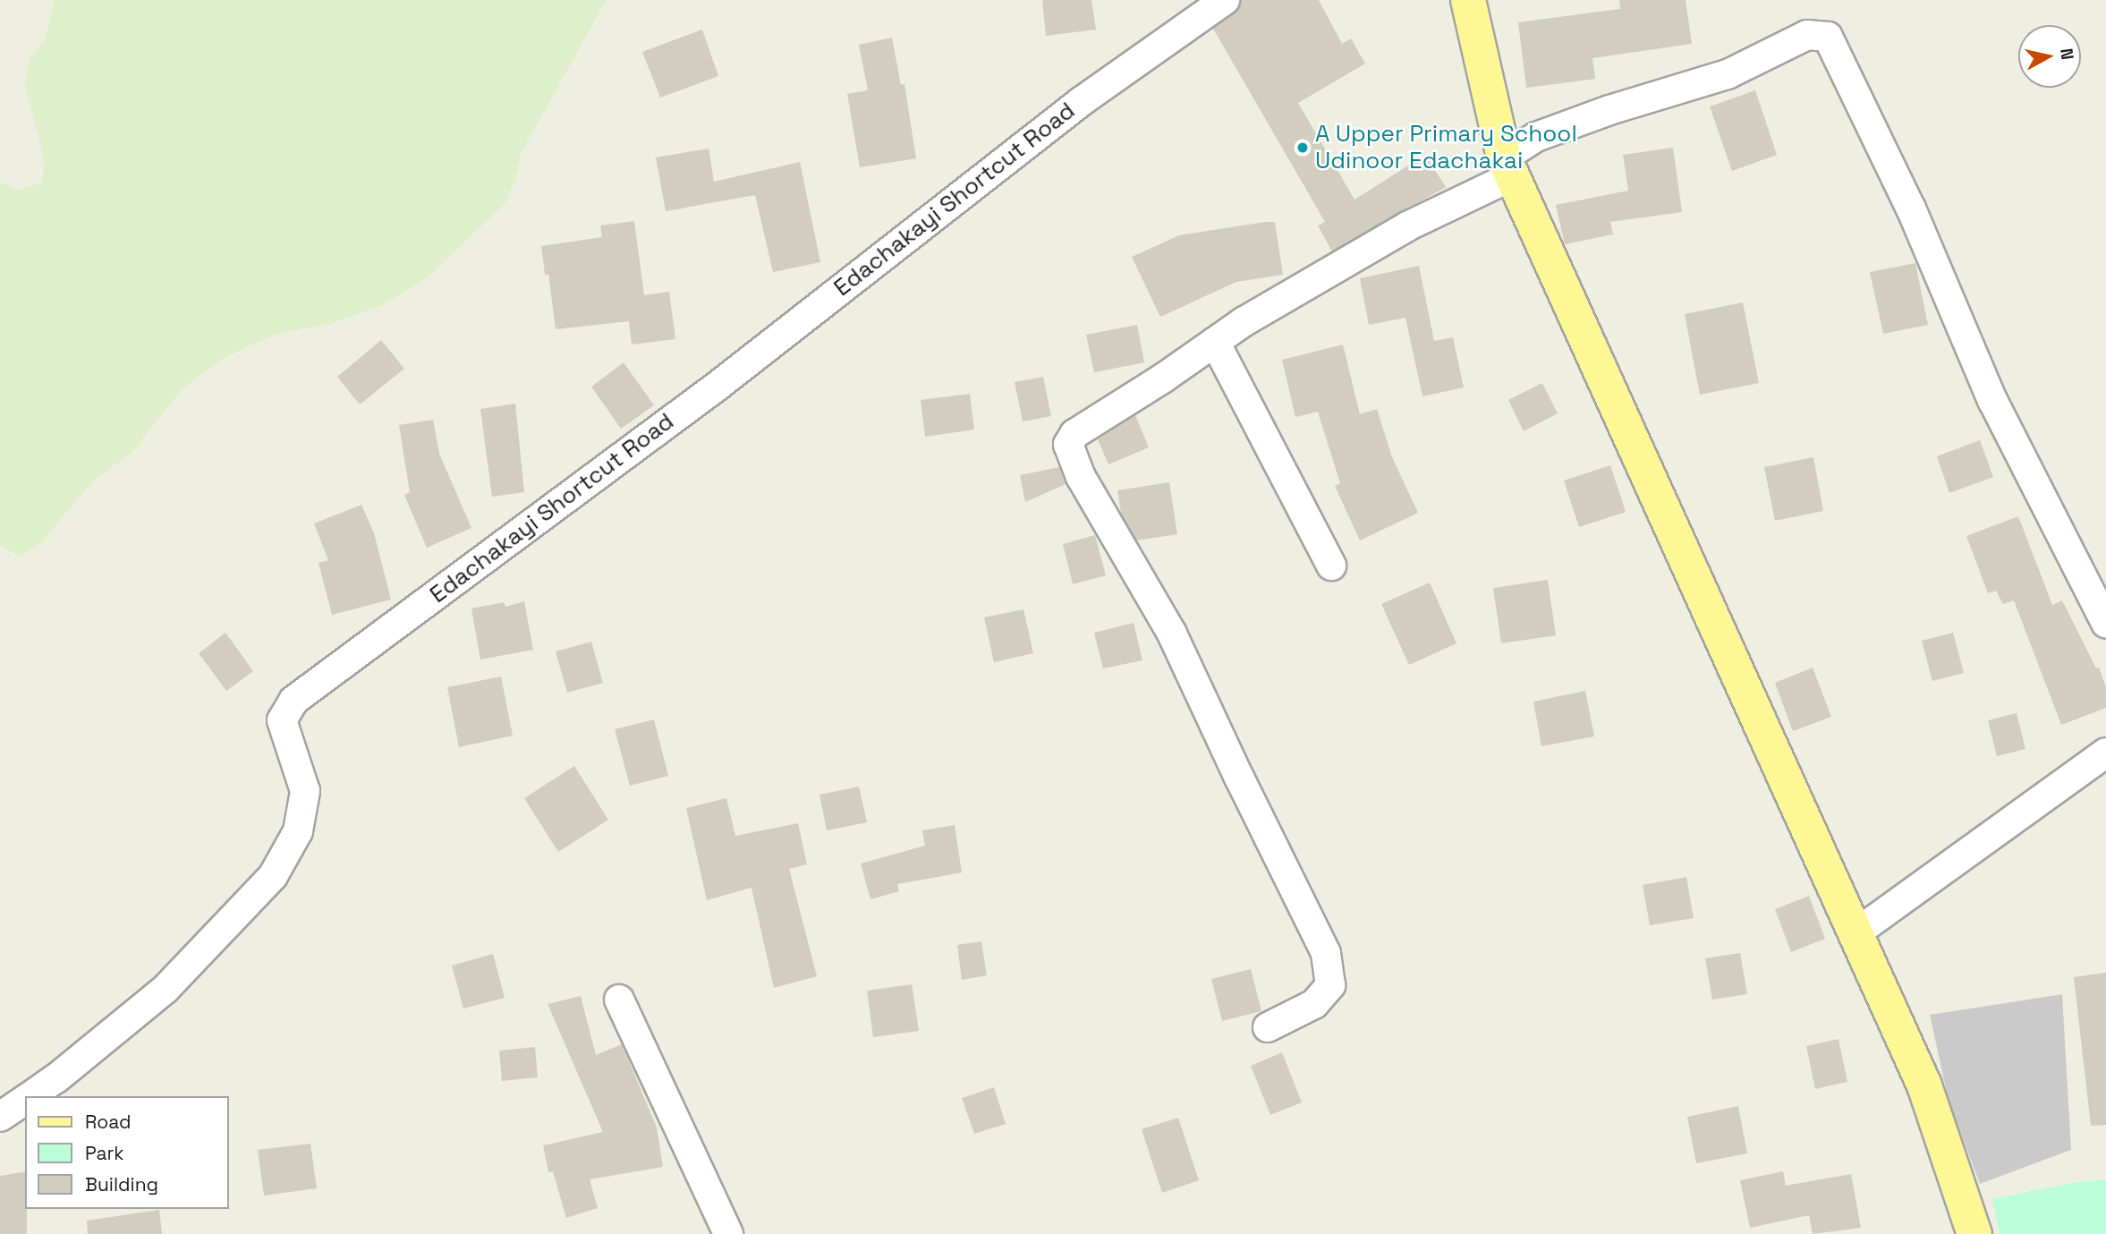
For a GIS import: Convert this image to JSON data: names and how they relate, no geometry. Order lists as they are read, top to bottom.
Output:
{
  "streets": {
    "street": ["Edachakayi Shortcut Road"]
  },
  "places": ["A Upper Primary School Udinoor Edachakai"],
  "legend": ["Road", "Park", "Building"],
  "north": "right"
}
